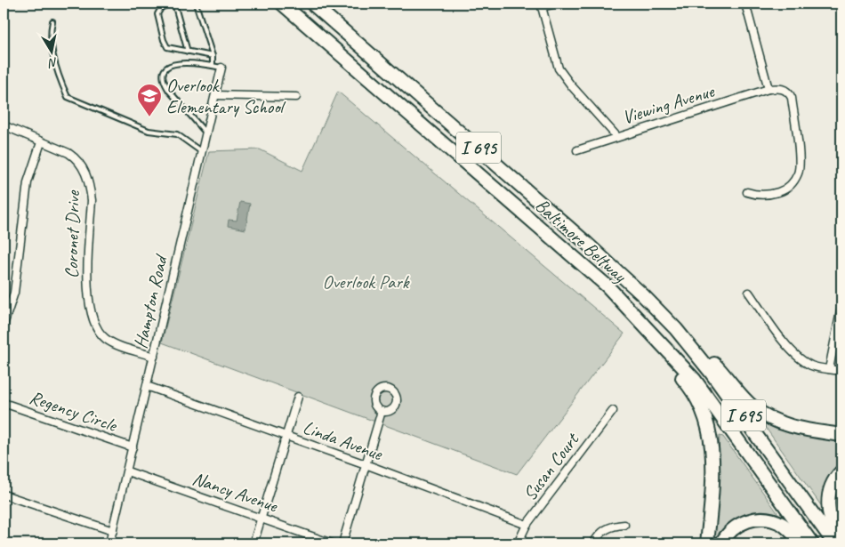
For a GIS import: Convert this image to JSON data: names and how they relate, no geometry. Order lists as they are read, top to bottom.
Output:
{
  "streets": {
    "highway": ["I 695", "Baltimore Beltway"],
    "street": [
      "Viewing Avenue",
      "Coronet Drive",
      "Hampton Road",
      "Regency Circle",
      "Linda Avenue",
      "Susan Court",
      "Nancy Avenue"
    ]
  },
  "crossings": [
    ["Coronet Drive", "Hampton Road"],
    ["Hampton Road", "Regency Circle"],
    ["Hampton Road", "Linda Avenue"],
    ["Hampton Road", "Nancy Avenue"],
    ["Linda Avenue", "Susan Court"]
  ],
  "parks": ["Overlook Park"],
  "places": {
    "school or university": ["Overlook Elementary School"]
  },
  "north": "bottom"
}
